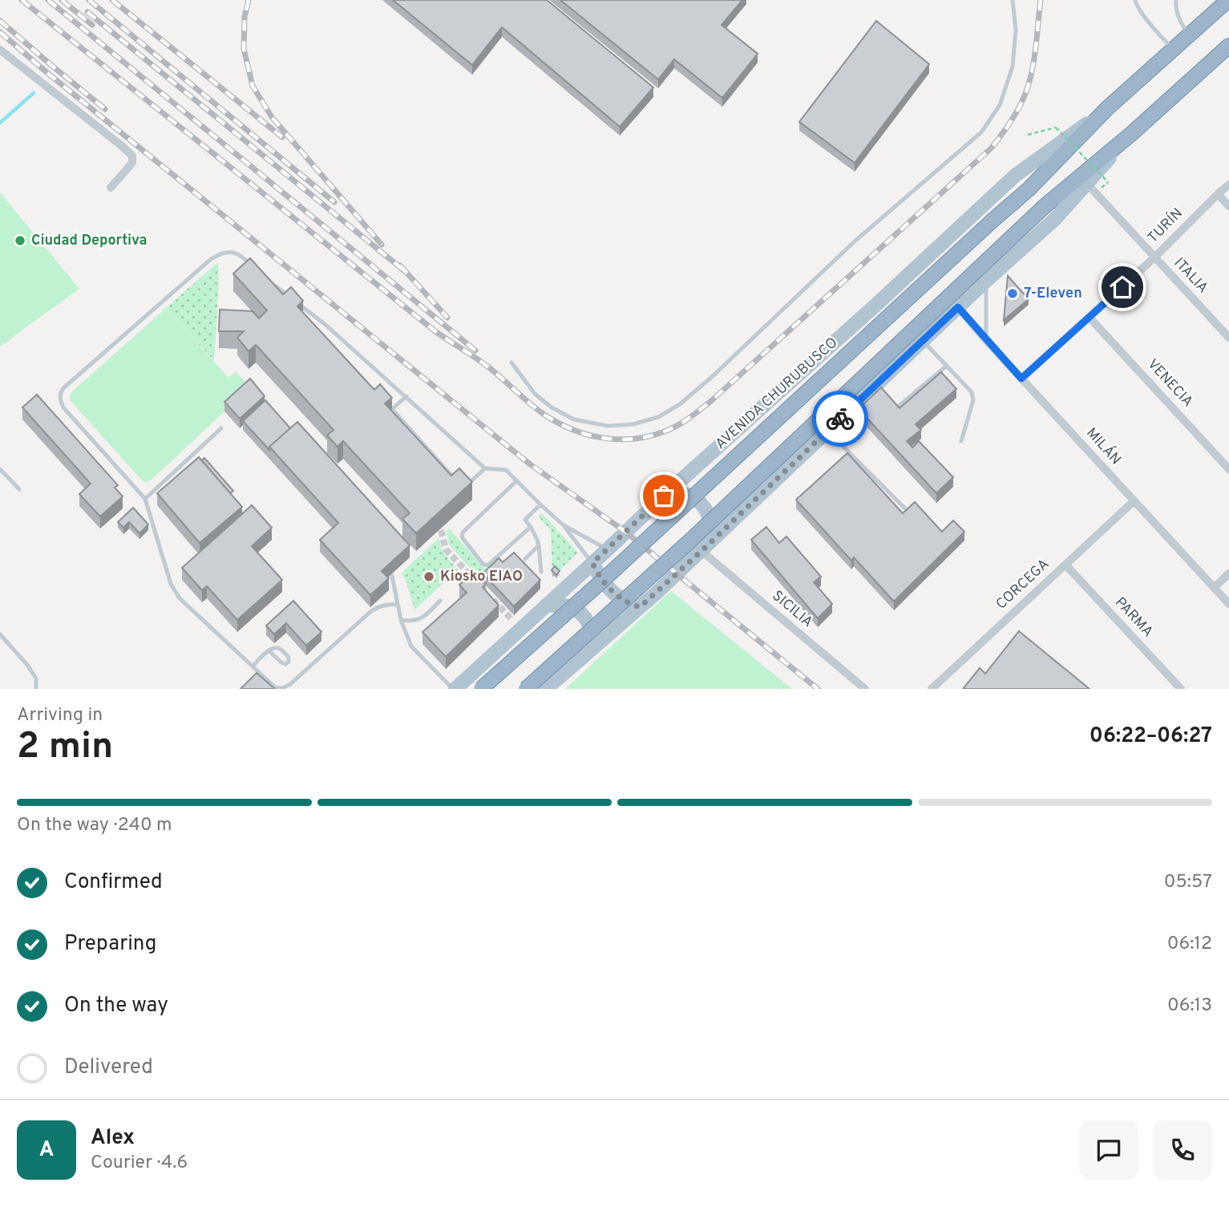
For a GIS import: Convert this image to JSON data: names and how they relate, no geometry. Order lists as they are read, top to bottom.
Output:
{
  "streets": {
    "highway": ["AVENIDA CHURUBUSCO"],
    "street": [
      "TURÍN",
      "ITALIA",
      "VENECIA",
      "MILÁN",
      "CORCEGA",
      "SICILIA",
      "PARMA"
    ]
  },
  "crossings": [
    ["TURÍN", "ITALIA"],
    ["TURÍN", "VENECIA"],
    ["TURÍN", "MILÁN"],
    ["MILÁN", "CORCEGA"],
    ["CORCEGA", "PARMA"]
  ],
  "places": ["Ciudad Deportiva", "7-Eleven", "Kiosko EIAO"],
  "page": {
    "heading": ["2 min", "Arriving in", "06:22–06:27"],
    "panel": ["Alex", "Courier · 4.6"],
    "bar": "On the way · 240 m",
    "list": [
      ["Confirmed", "05:57"],
      ["Preparing", "06:12"],
      ["On the way", "06:13"],
      "Delivered"
    ],
    "round": "A"
  }
}
